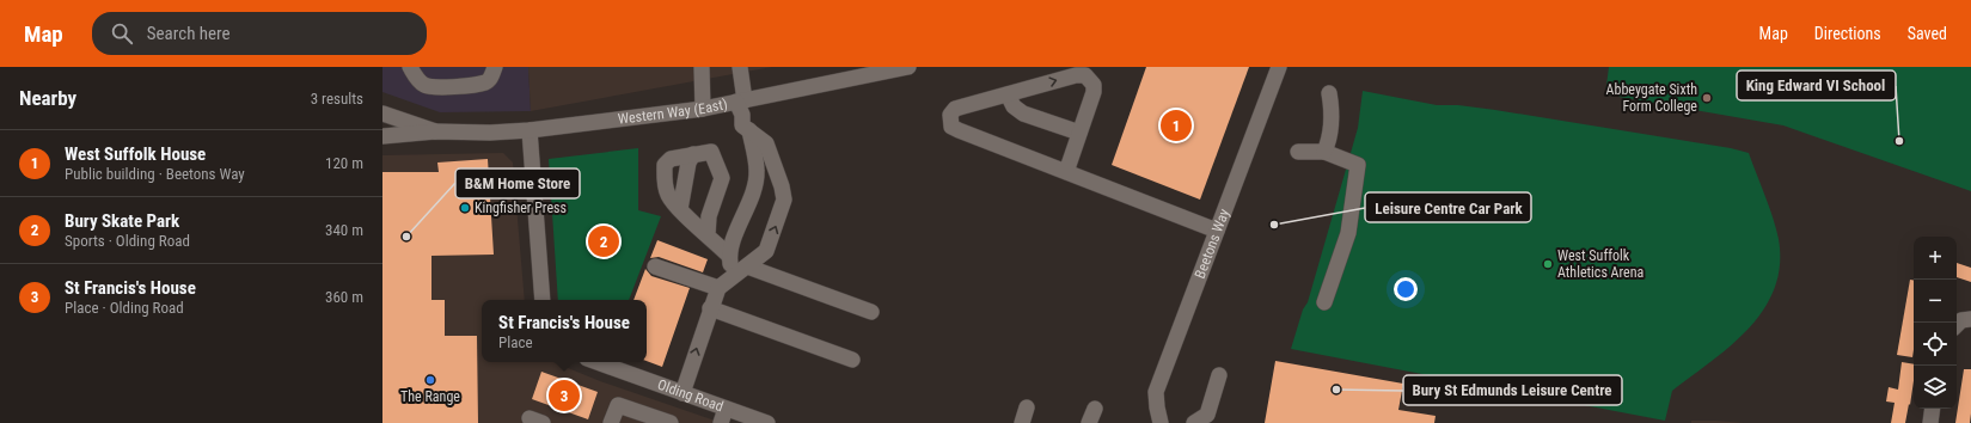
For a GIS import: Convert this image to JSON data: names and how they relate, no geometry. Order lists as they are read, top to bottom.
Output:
{
  "streets": {
    "street": ["Western Way (East)", "Beetons Way", "Olding Road"]
  },
  "places": [
    "Abbeygate Sixth Form College",
    "King Edward VI School",
    "Kingfisher Press",
    "Leisure Centre Car Park",
    "B&M Home Store",
    "West Suffolk Athletics Arena",
    "The Range",
    "Bury St Edmunds Leisure Centre"
  ],
  "page": {
    "header": "Map",
    "search": "Search here",
    "nav": ["Map", "Directions", "Saved"],
    "heading": ["Nearby", "3 results"],
    "pins": ["1", "2", "3"],
    "list": [
      {
        "mark": "1",
        "name": "West Suffolk House",
        "note": "Public building · Beetons Way",
        "value": "120 m"
      },
      {
        "mark": "2",
        "name": "Bury Skate Park",
        "note": "Sports · Olding Road",
        "value": "340 m"
      },
      {
        "mark": "3",
        "name": "St Francis's House",
        "note": "Place · Olding Road",
        "value": "360 m"
      }
    ],
    "map_buttons": ["+", "−"],
    "popup": ["St Francis's House", "Place"]
  }
}
